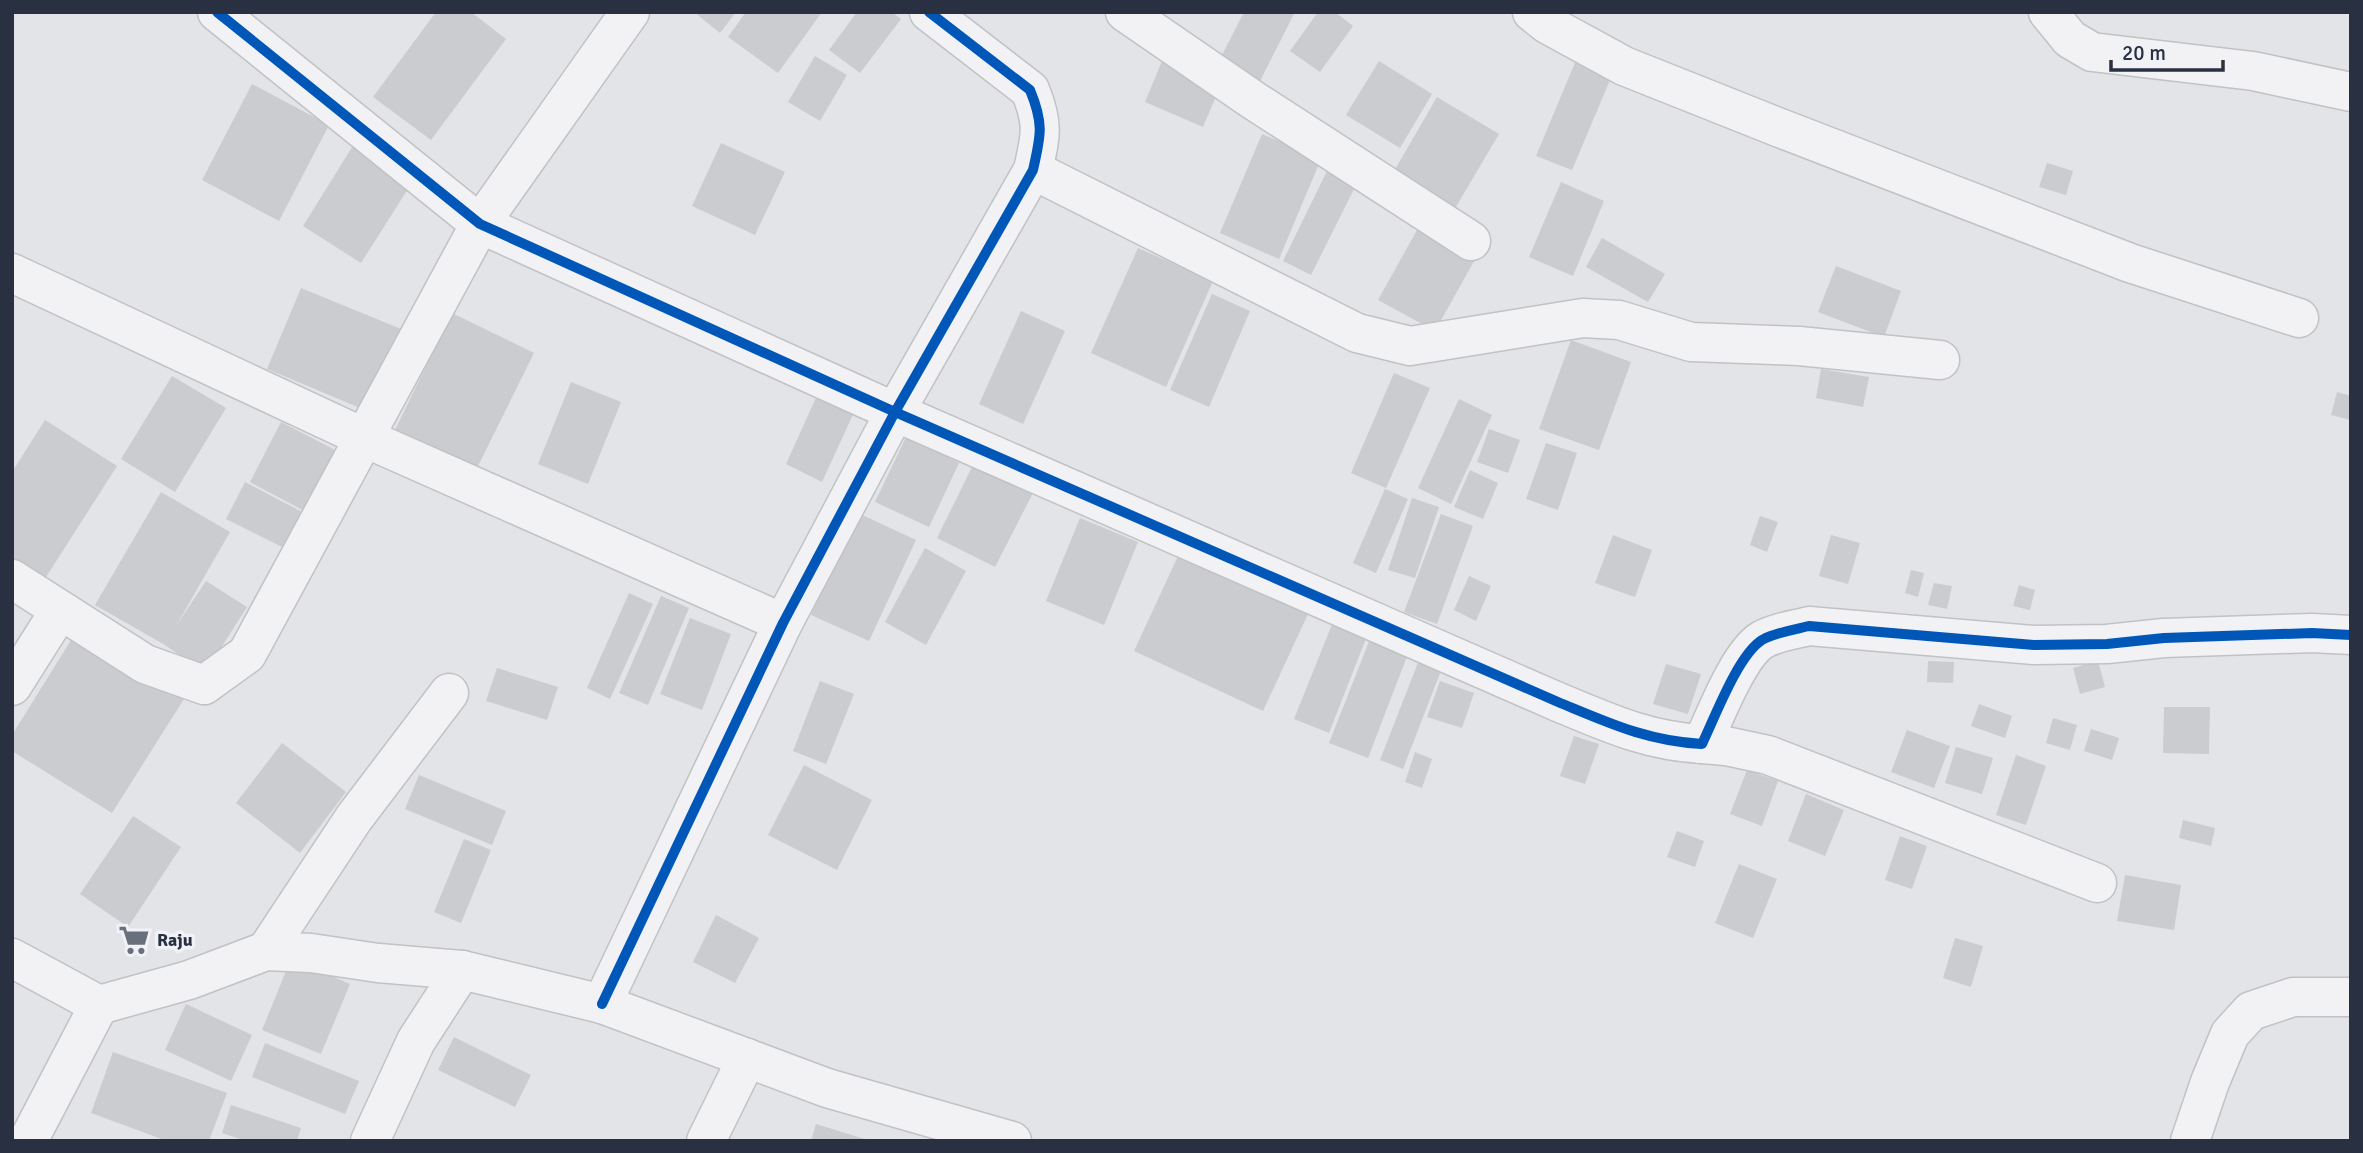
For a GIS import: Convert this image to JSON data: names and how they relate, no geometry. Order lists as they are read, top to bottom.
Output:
{
  "places": {
    "supermarket": ["Raju"]
  },
  "scale_bar": "20 m"
}
